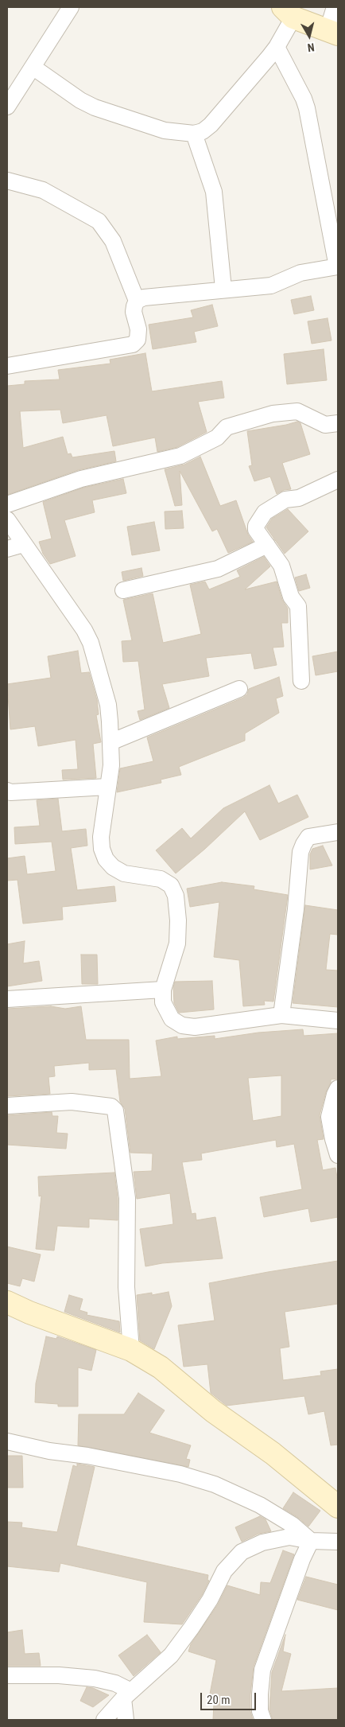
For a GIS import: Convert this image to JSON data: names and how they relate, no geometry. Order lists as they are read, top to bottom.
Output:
{
  "scale_bar": "20 m",
  "north": "bottom"
}
